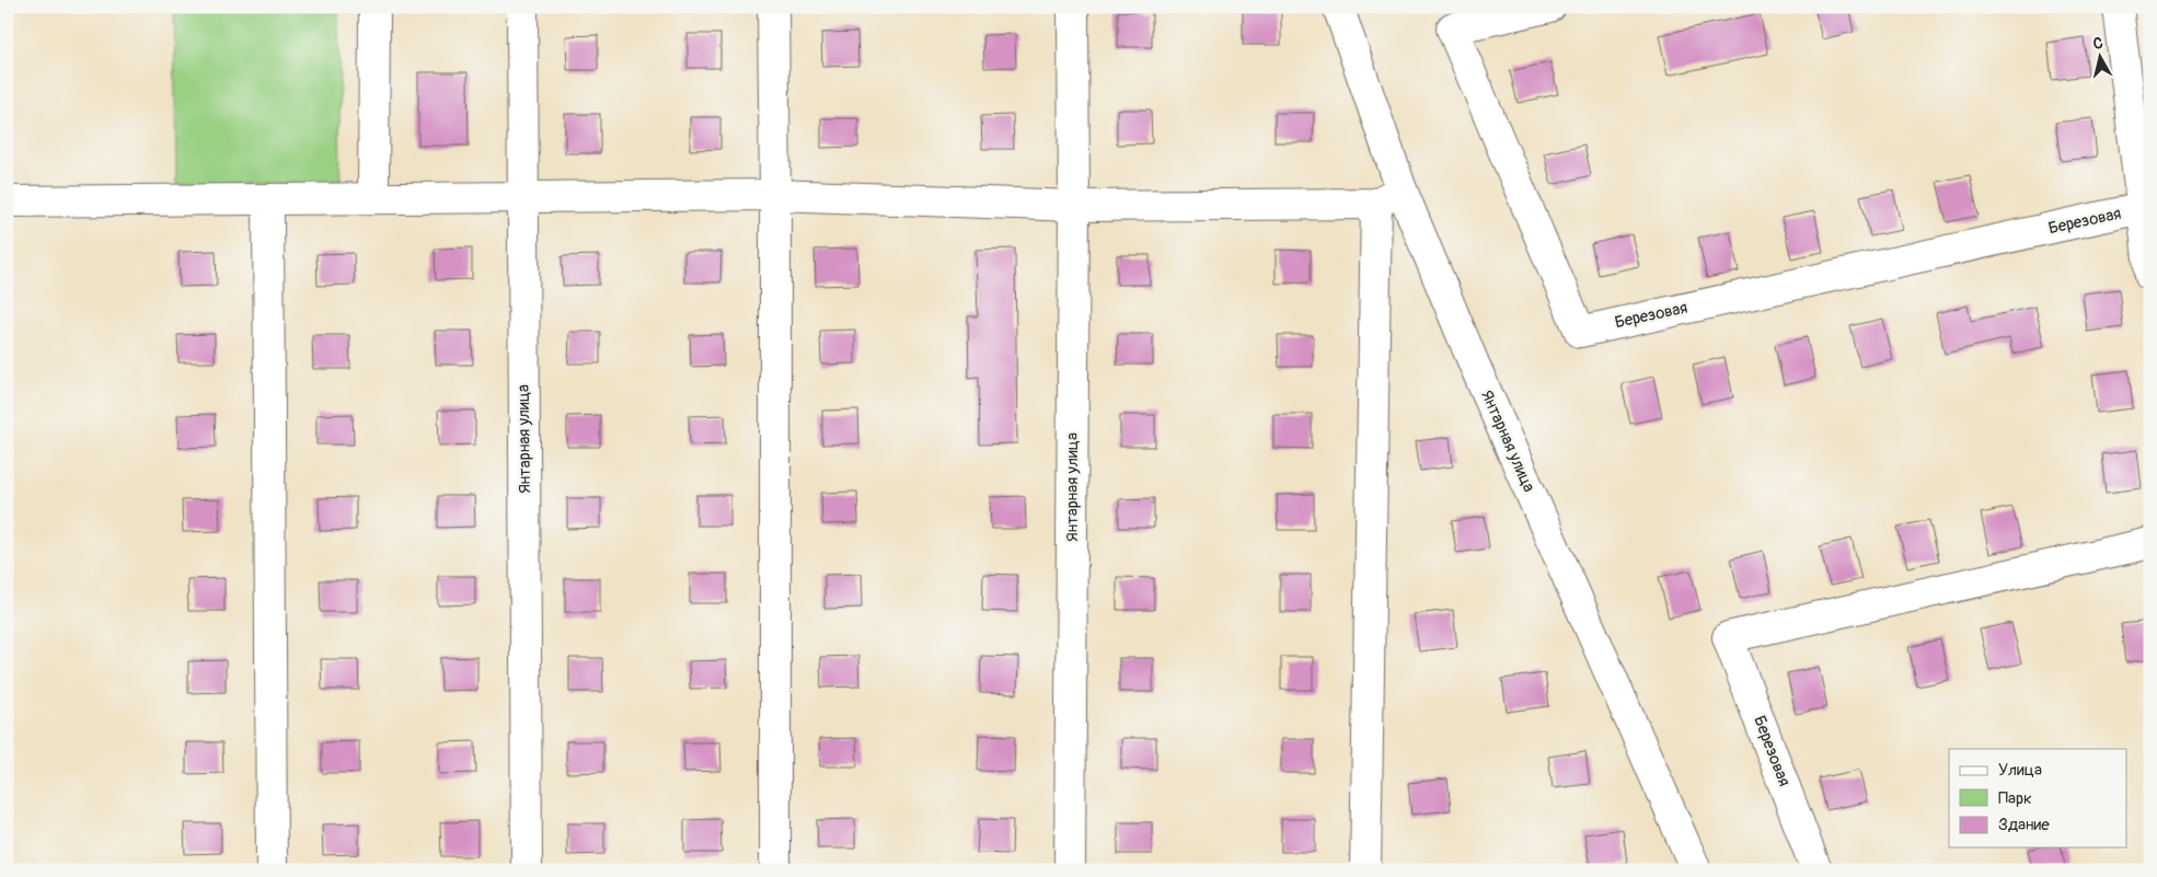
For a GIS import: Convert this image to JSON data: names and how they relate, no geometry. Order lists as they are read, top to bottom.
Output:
{
  "streets": {
    "street": ["Березовая", "Янтарная улица"]
  },
  "legend": ["Улица", "Парк", "Здание"],
  "north": "top"
}
